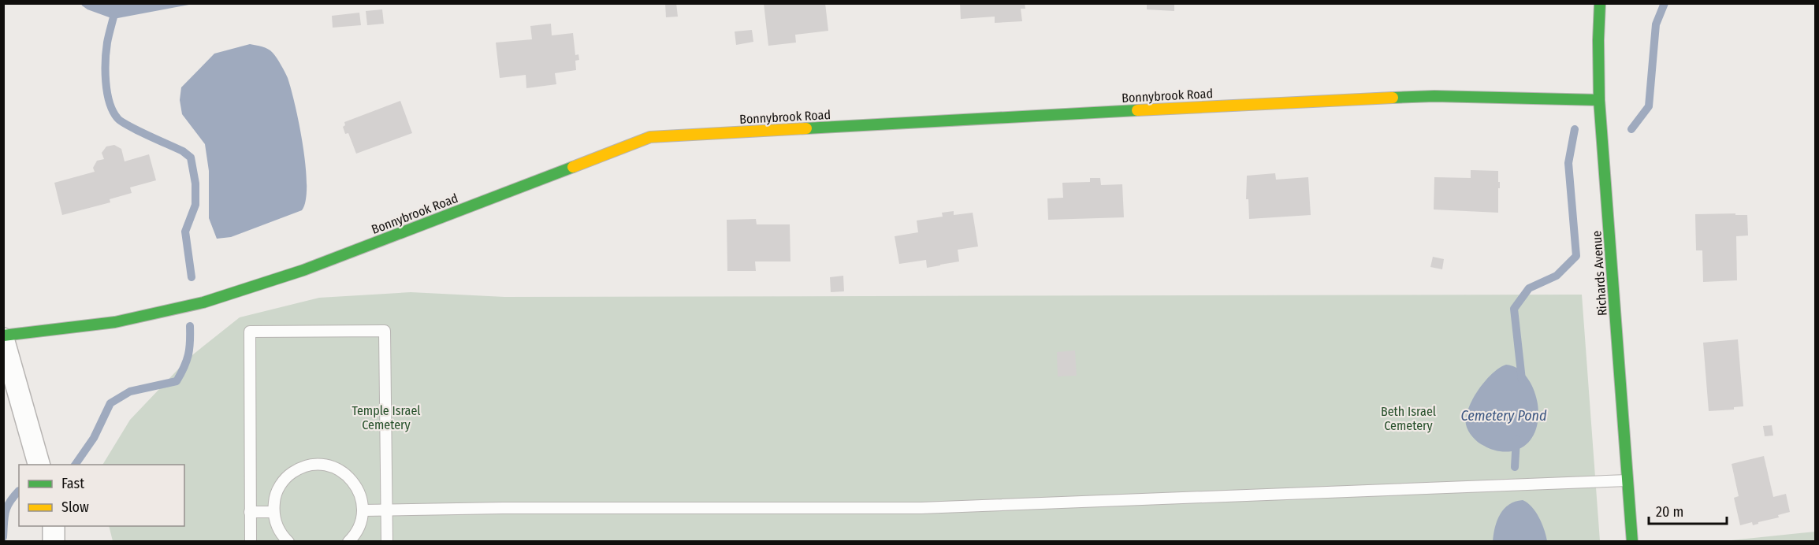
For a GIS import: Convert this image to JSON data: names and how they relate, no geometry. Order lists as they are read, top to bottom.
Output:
{
  "streets": {
    "street": ["Bonnybrook Road", "Richards Avenue"]
  },
  "crossings": [
    ["Bonnybrook Road", "Richards Avenue"]
  ],
  "water": ["Cemetery Pond"],
  "parks": ["Temple Israel Cemetery", "Beth Israel Cemetery"],
  "legend": ["Fast", "Slow"],
  "scale_bar": "20 m"
}
